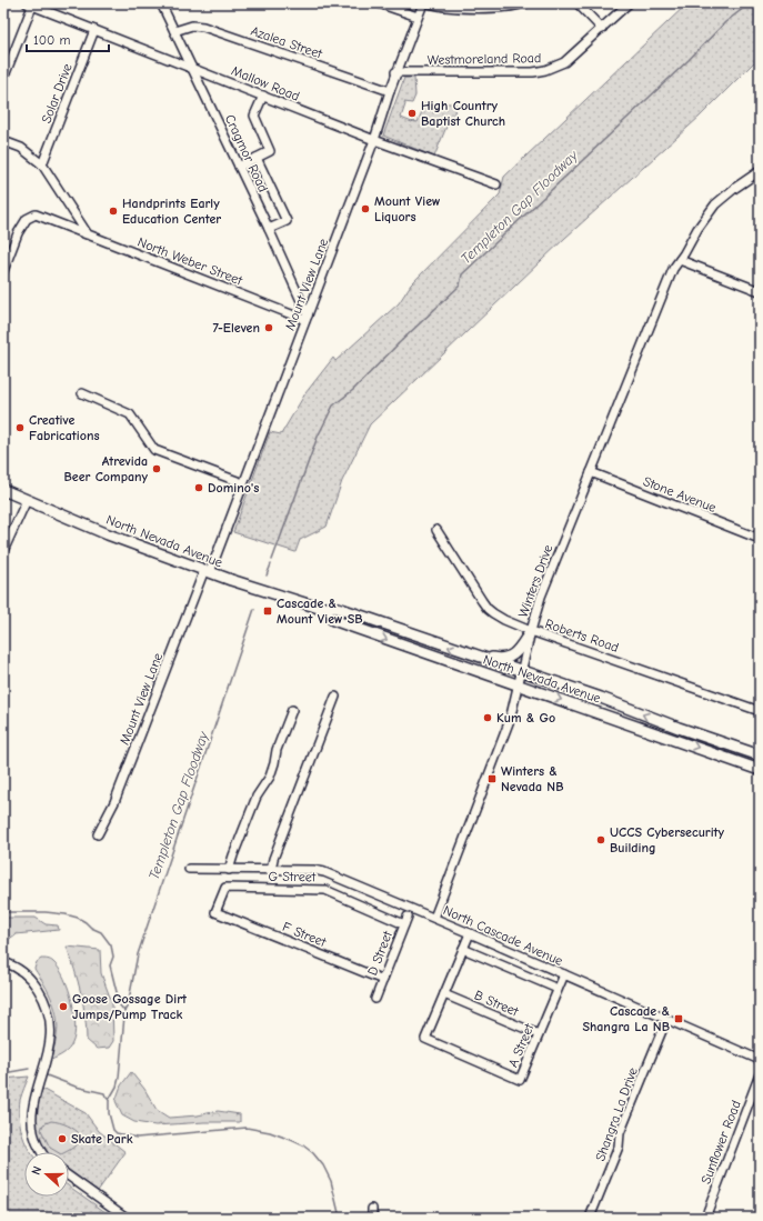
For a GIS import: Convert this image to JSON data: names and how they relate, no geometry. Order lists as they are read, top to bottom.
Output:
{
  "streets": {
    "main road": ["North Nevada Avenue"],
    "street": [
      "Azalea Street",
      "Westmoreland Road",
      "Mallow Road",
      "Solar Drive",
      "Cragmor Road",
      "North Weber Street",
      "Mount View Lane",
      "Stone Avenue",
      "Winters Drive",
      "Roberts Road",
      "G Street",
      "F Street",
      "North Cascade Avenue",
      "D Street",
      "B Street",
      "A Street",
      "Shangra La Drive",
      "Sunflower Road"
    ]
  },
  "crossings": [
    ["Azalea Street", "Cragmor Road"],
    ["Azalea Street", "Mount View Lane"],
    ["Westmoreland Road", "Mount View Lane"],
    ["Mallow Road", "Solar Drive"],
    ["Mallow Road", "Cragmor Road"],
    ["Mallow Road", "Mount View Lane"],
    ["Cragmor Road", "North Weber Street"],
    ["Cragmor Road", "Mount View Lane"],
    ["North Weber Street", "Mount View Lane"],
    ["Mount View Lane", "North Nevada Avenue"],
    ["Stone Avenue", "Winters Drive"],
    ["North Nevada Avenue", "Winters Drive"],
    ["Winters Drive", "Roberts Road"],
    ["Winters Drive", "North Cascade Avenue"],
    ["G Street", "F Street"],
    ["G Street", "North Cascade Avenue"],
    ["G Street", "D Street"],
    ["F Street", "D Street"],
    ["North Cascade Avenue", "D Street"],
    ["North Cascade Avenue", "A Street"],
    ["North Cascade Avenue", "Shangra La Drive"],
    ["B Street", "A Street"]
  ],
  "water": ["Templeton Gap Floodway"],
  "places": {
    "other": [
      "High Country Baptist Church",
      "Mount View Liquors",
      "Handprints Early Education Center",
      "7-Eleven",
      "Creative Fabrications",
      "Atrevida Beer Company",
      "Domino's",
      "Kum & Go",
      "UCCS Cybersecurity Building",
      "Goose Gossage Dirt Jumps/Pump Track",
      "Skate Park"
    ],
    "transit": ["Cascade & Mount View SB", "Winters & Nevada NB", "Cascade & Shangra La NB"]
  },
  "scale_bar": "100 m",
  "north": "left"
}
